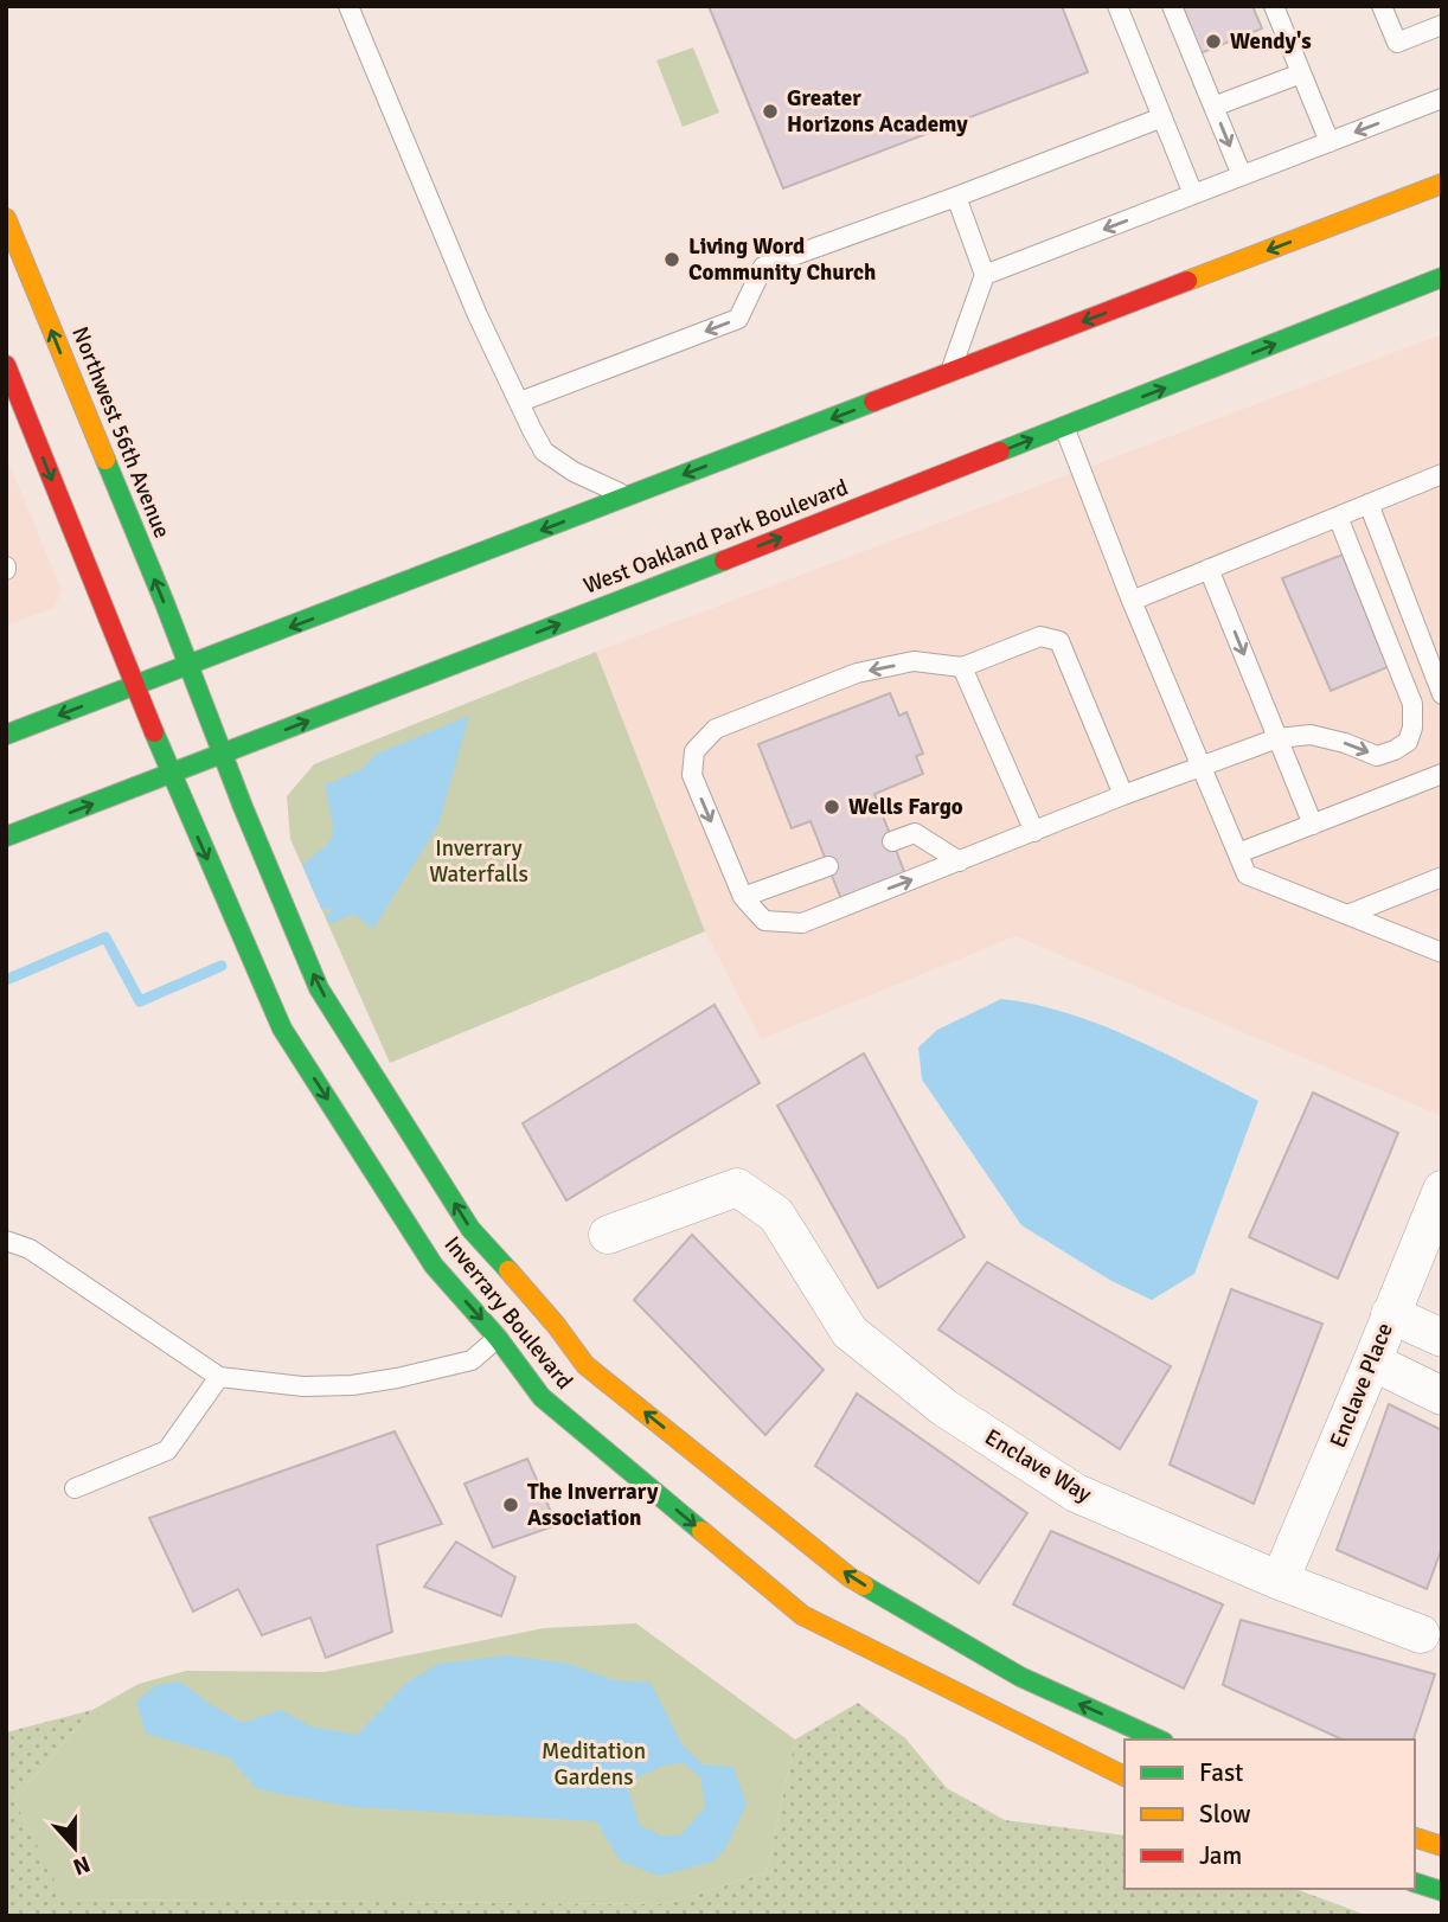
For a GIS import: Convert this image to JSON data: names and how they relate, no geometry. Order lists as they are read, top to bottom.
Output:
{
  "streets": {
    "street": [
      "Northwest 56th Avenue",
      "West Oakland Park Boulevard",
      "Inverrary Boulevard",
      "Enclave Place",
      "Enclave Way"
    ]
  },
  "crossings": [
    ["Northwest 56th Avenue", "Inverrary Boulevard"],
    ["West Oakland Park Boulevard", "Inverrary Boulevard"],
    ["Enclave Place", "Enclave Way"]
  ],
  "parks": ["Inverrary Waterfalls", "Meditation Gardens"],
  "places": [
    "Wendy's",
    "Greater Horizons Academy",
    "Living Word Community Church",
    "Wells Fargo",
    "The Inverrary Association"
  ],
  "legend": ["Fast", "Slow", "Jam"],
  "north": "bottom"
}
